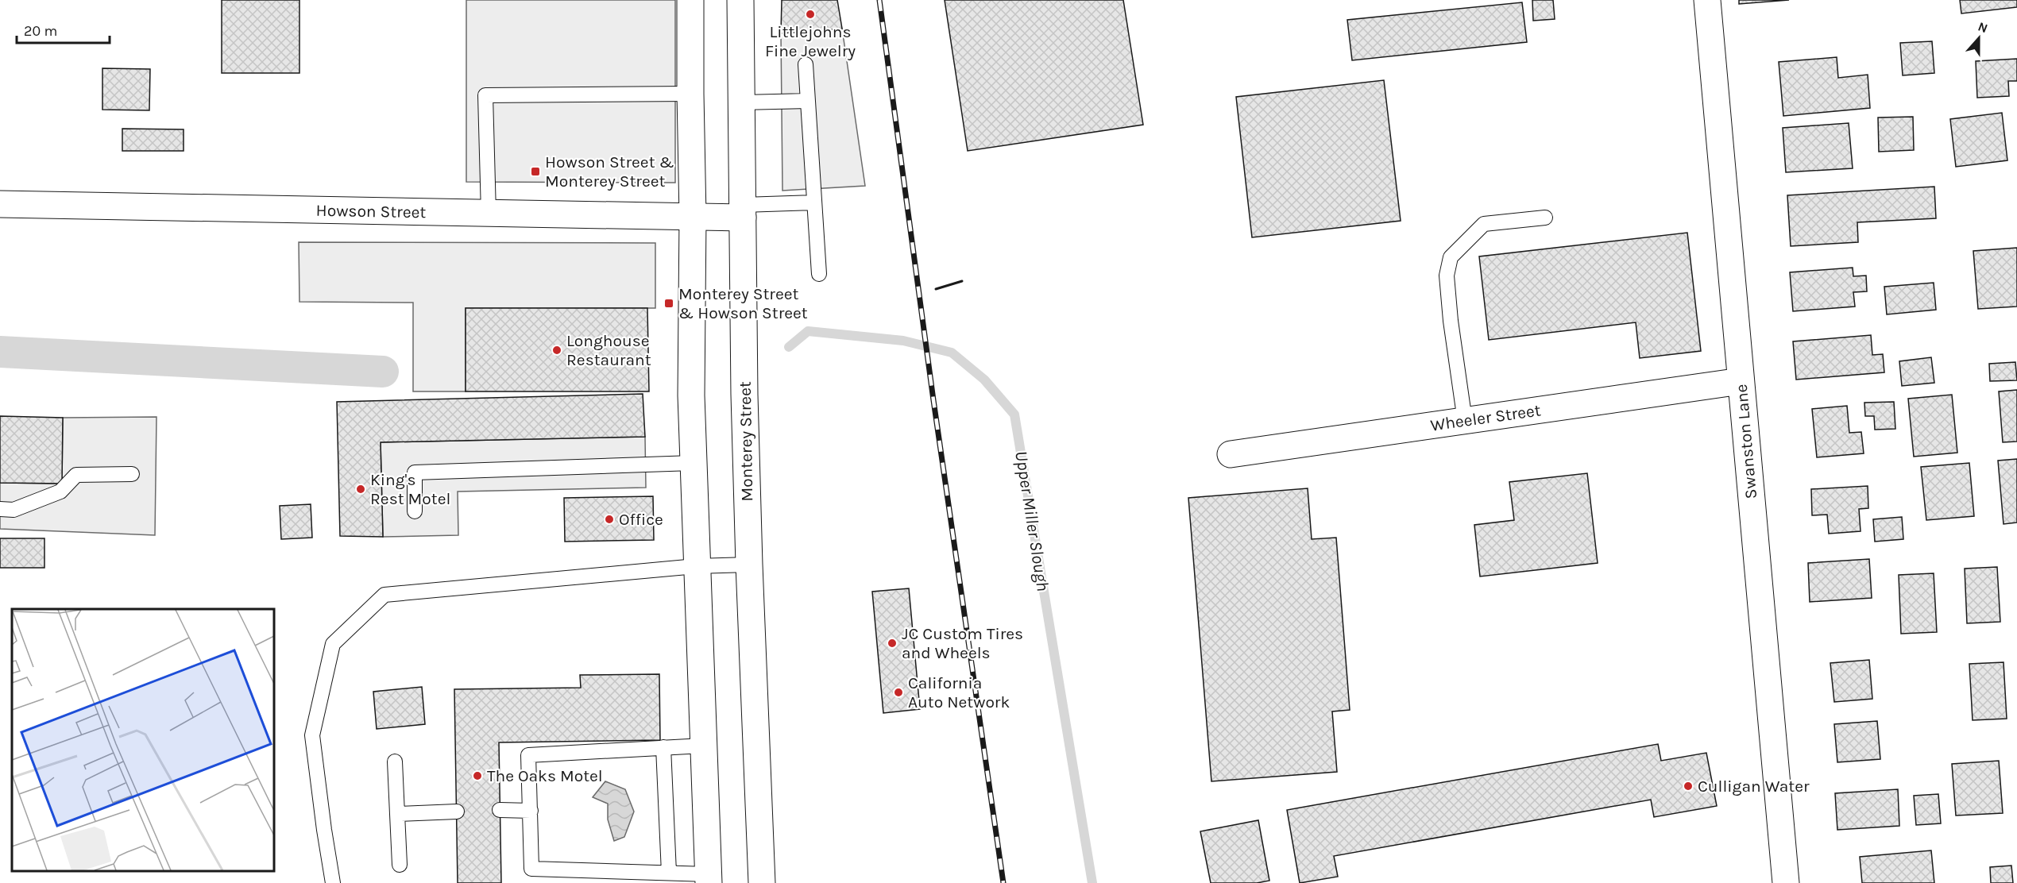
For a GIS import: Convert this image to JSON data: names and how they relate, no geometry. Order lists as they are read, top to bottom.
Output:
{
  "streets": {
    "street": [
      "Howson Street",
      "Wheeler Street",
      "Monterey Street",
      "Swanston Lane"
    ]
  },
  "crossings": [
    ["Howson Street", "Monterey Street"],
    ["Wheeler Street", "Swanston Lane"]
  ],
  "water": ["Upper Miller Slough"],
  "places": {
    "other": [
      "Littlejohns Fine Jewelry",
      "Longhouse Restaurant",
      "King's Rest Motel",
      "Office",
      "JC Custom Tires and Wheels",
      "California Auto Network",
      "The Oaks Motel",
      "Culligan Water"
    ],
    "transit": ["Howson Street & Monterey Street", "Monterey Street & Howson Street"]
  },
  "scale_bar": "20 m",
  "north": "top"
}
